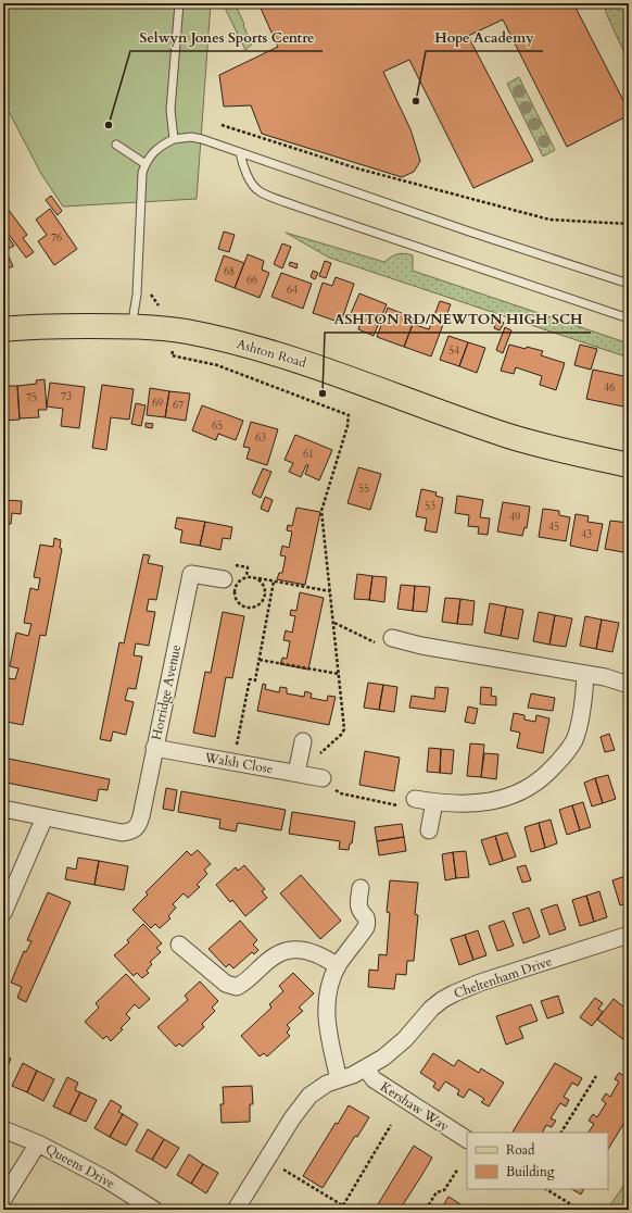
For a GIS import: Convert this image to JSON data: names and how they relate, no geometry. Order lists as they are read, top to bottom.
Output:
{
  "streets": {
    "main road": ["Ashton Road"],
    "street": [
      "Horridge Avenue",
      "Walsh Close",
      "Cheltenham Drive",
      "Kershaw Way",
      "Queens Drive"
    ]
  },
  "crossings": [
    ["Horridge Avenue", "Walsh Close"],
    ["Cheltenham Drive", "Kershaw Way"]
  ],
  "places": ["Hope Academy", "Selwyn Jones Sports Centre", "ASHTON RD/NEWTON HIGH SCH"],
  "house_numbers": [
    "76",
    "68",
    "66",
    "64",
    "54",
    "46",
    "73",
    "75",
    "69",
    "67",
    "65",
    "63",
    "61",
    "55",
    "53",
    "49",
    "45",
    "43"
  ],
  "legend": ["Road", "Building"]
}
